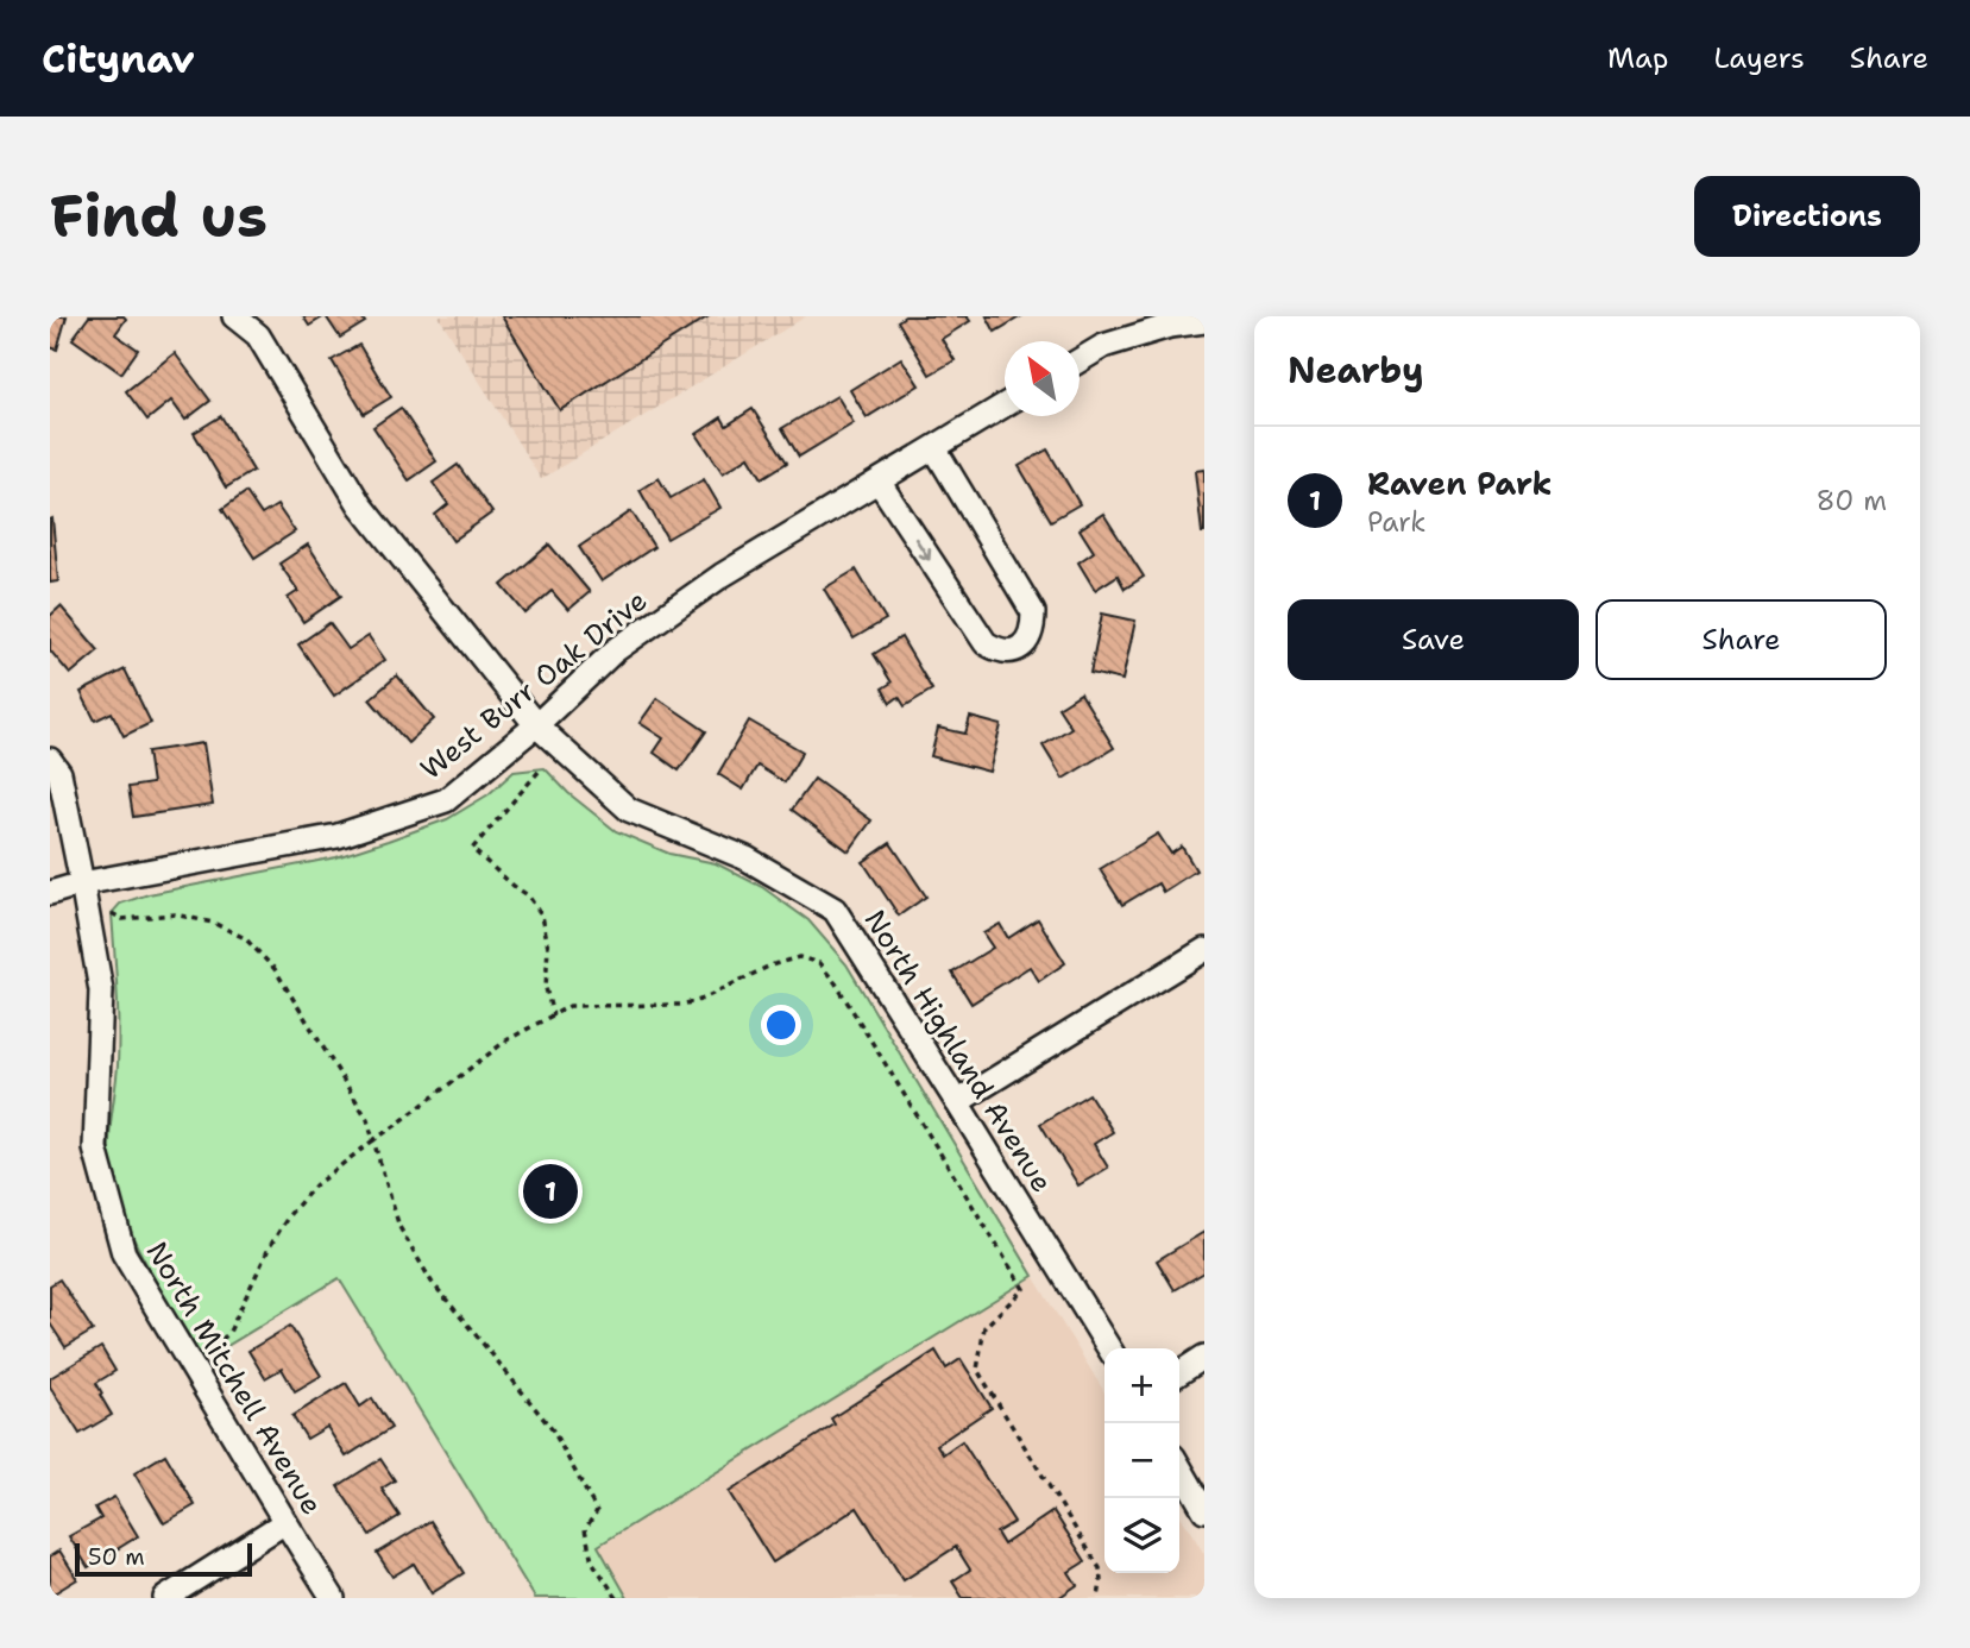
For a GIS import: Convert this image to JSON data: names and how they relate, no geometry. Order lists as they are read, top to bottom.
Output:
{
  "streets": {
    "street": ["West Burr Oak Drive", "North Highland Avenue", "North Mitchell Avenue"]
  },
  "crossings": [
    ["West Burr Oak Drive", "North Highland Avenue"],
    ["West Burr Oak Drive", "North Mitchell Avenue"]
  ],
  "scale_bar": "50 m",
  "north": "top left",
  "page": {
    "header": "Citynav",
    "nav": ["Map", "Layers", "Share"],
    "buttons": [
      "Directions",
      ["Save", "Share"]
    ],
    "title": "Find us",
    "heading": "Nearby",
    "list": [
      {
        "mark": "1",
        "name": "Raven Park",
        "note": "Park",
        "value": "80 m"
      }
    ],
    "pins": "1",
    "map_buttons": ["+", "−"],
    "scale": "50 m"
  }
}
